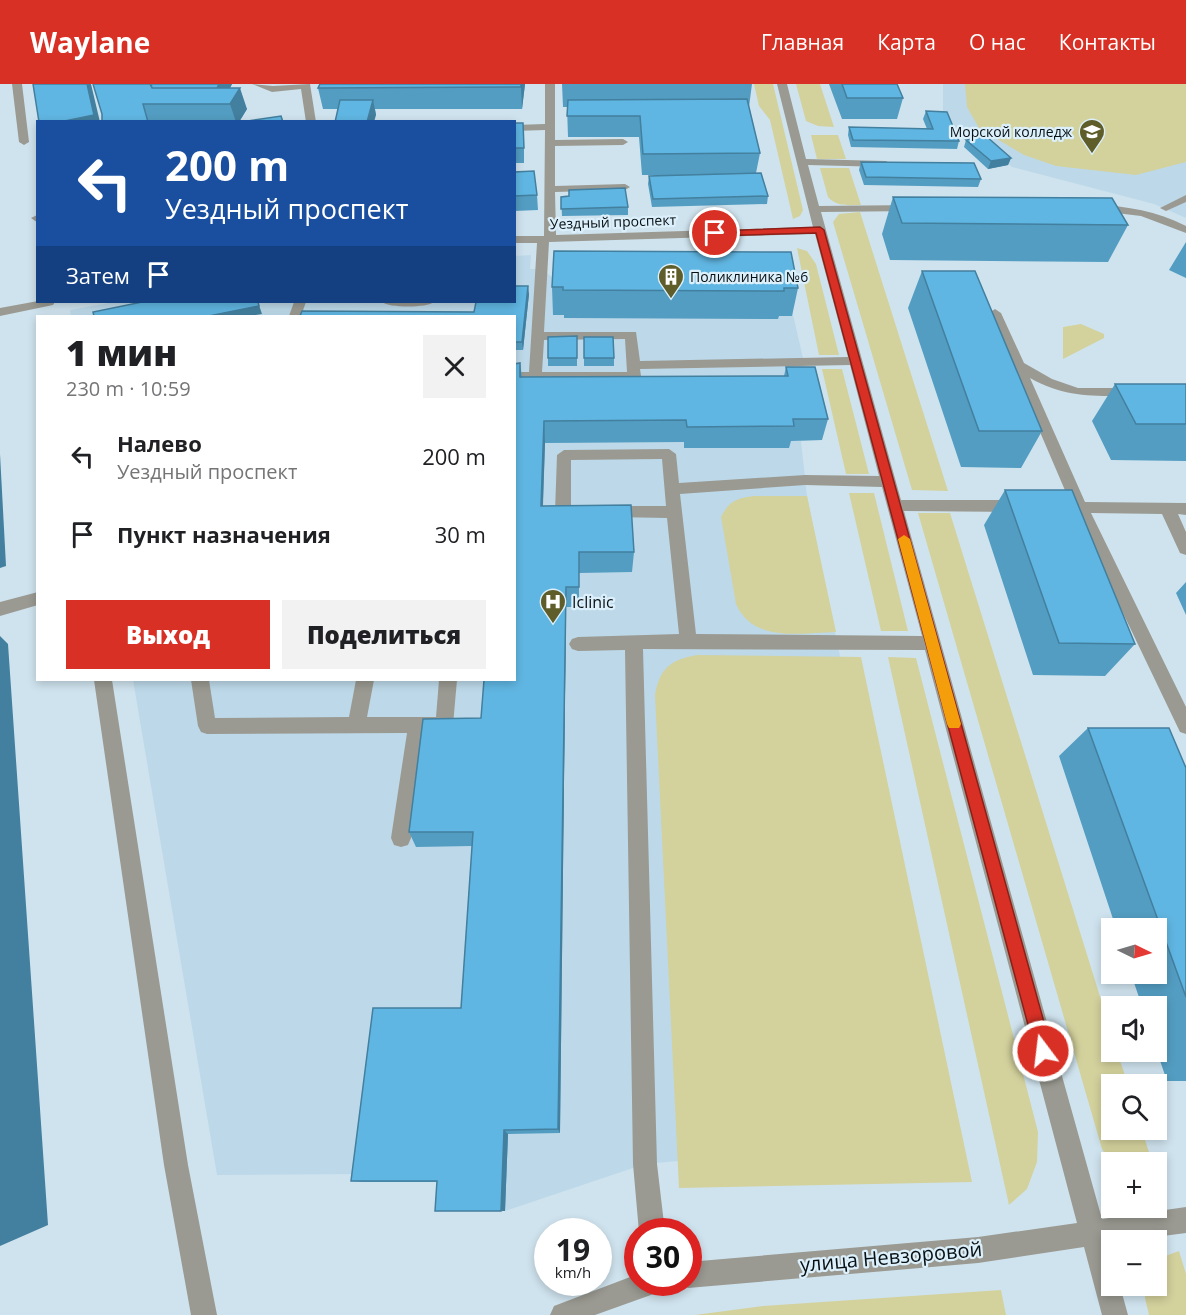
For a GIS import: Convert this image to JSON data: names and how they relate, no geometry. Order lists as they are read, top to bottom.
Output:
{
  "streets": {
    "street": ["Уездный проспект", "улица Невзоровой"]
  },
  "places": {
    "school or university": ["Морской колледж"],
    "building": ["Поликлиника №6"],
    "hospital": ["Iclinic"]
  },
  "north": "right",
  "page": {
    "header": "Waylane",
    "nav": [
      "Главная",
      "Карта",
      "О нас",
      "Контакты"
    ],
    "turn": ["200 m", "Уездный проспект"],
    "then": "Затем",
    "heading": ["1 мин", "230 m · 10:59"],
    "list": [
      {
        "name": "Налево",
        "note": "Уездный проспект",
        "value": "200 m"
      },
      {
        "name": "Пункт назначения",
        "value": "30 m"
      }
    ],
    "buttons": ["Выход", "Поделиться"],
    "map_buttons": ["+", "−"],
    "speed": "19 km/h",
    "limit": "30"
  }
}
